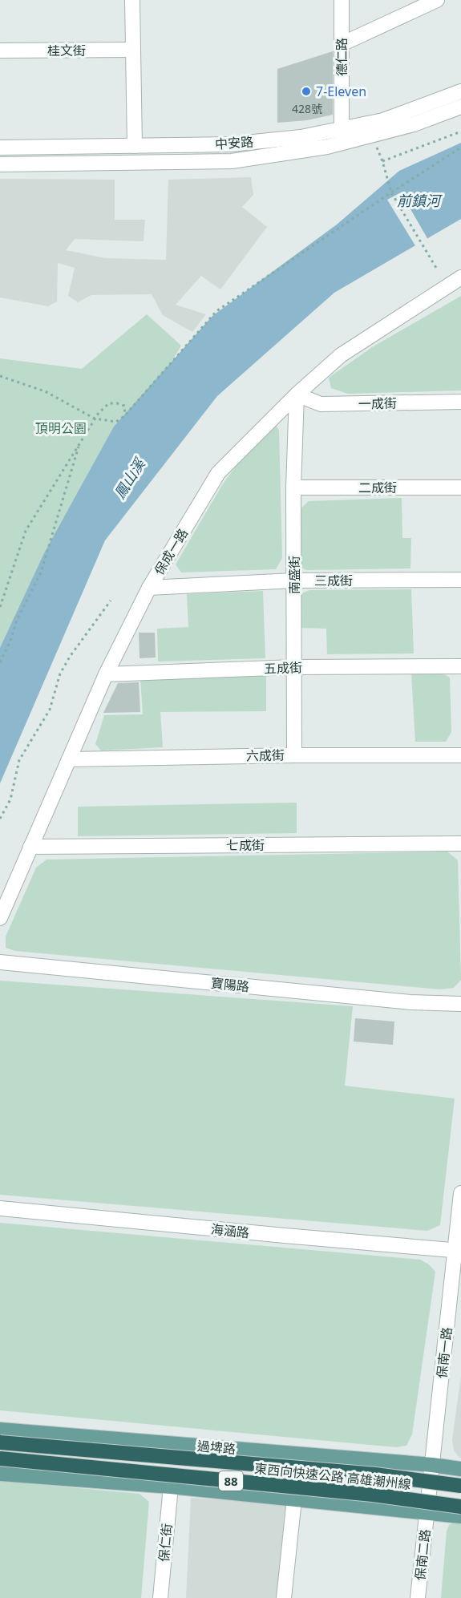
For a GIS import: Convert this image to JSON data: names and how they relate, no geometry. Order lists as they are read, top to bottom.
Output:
{
  "streets": {
    "highway": ["東西向快速公路 高雄潮州線", "88"],
    "main road": ["過埤路"],
    "street": [
      "桂文街",
      "德仁路",
      "中安路",
      "一成街",
      "二成街",
      "保成一路",
      "南盛街",
      "三成街",
      "五成街",
      "六成街",
      "七成街",
      "寶陽路",
      "海涵路",
      "保南一路",
      "保仁街",
      "保南二路"
    ]
  },
  "crossings": [
    ["德仁路", "中安路"],
    ["一成街", "保成一路"],
    ["一成街", "南盛街"],
    ["二成街", "南盛街"],
    ["保成一路", "南盛街"],
    ["保成一路", "三成街"],
    ["保成一路", "五成街"],
    ["保成一路", "六成街"],
    ["保成一路", "七成街"],
    ["南盛街", "三成街"],
    ["南盛街", "五成街"],
    ["南盛街", "六成街"],
    ["海涵路", "保南一路"],
    ["保南一路", "過埤路"],
    ["保南一路", "保南二路"]
  ],
  "water": ["前鎮河", "鳳山溪"],
  "parks": ["頂明公園"],
  "places": ["7-Eleven"],
  "house_numbers": ["428號"]
}
